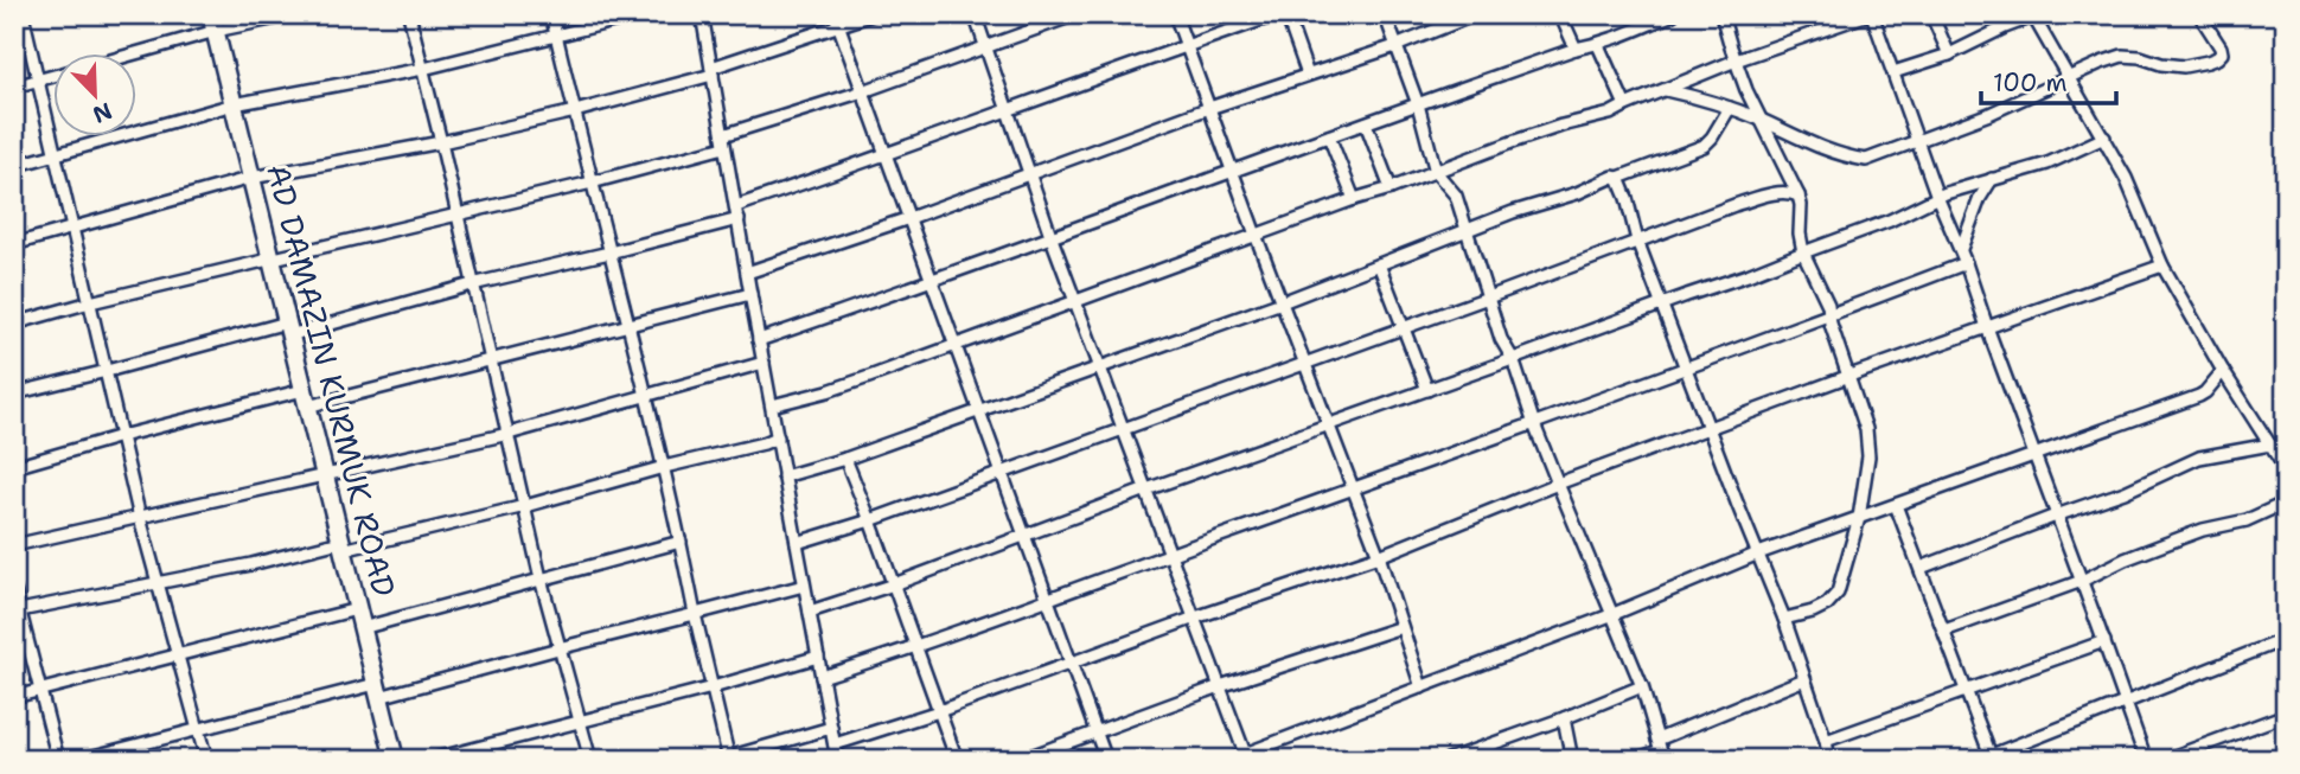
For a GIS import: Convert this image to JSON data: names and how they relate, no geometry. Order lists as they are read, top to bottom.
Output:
{
  "streets": {
    "highway": ["AD DAMAZIN KURMUK ROAD"]
  },
  "scale_bar": "100 m",
  "north": "bottom right"
}
